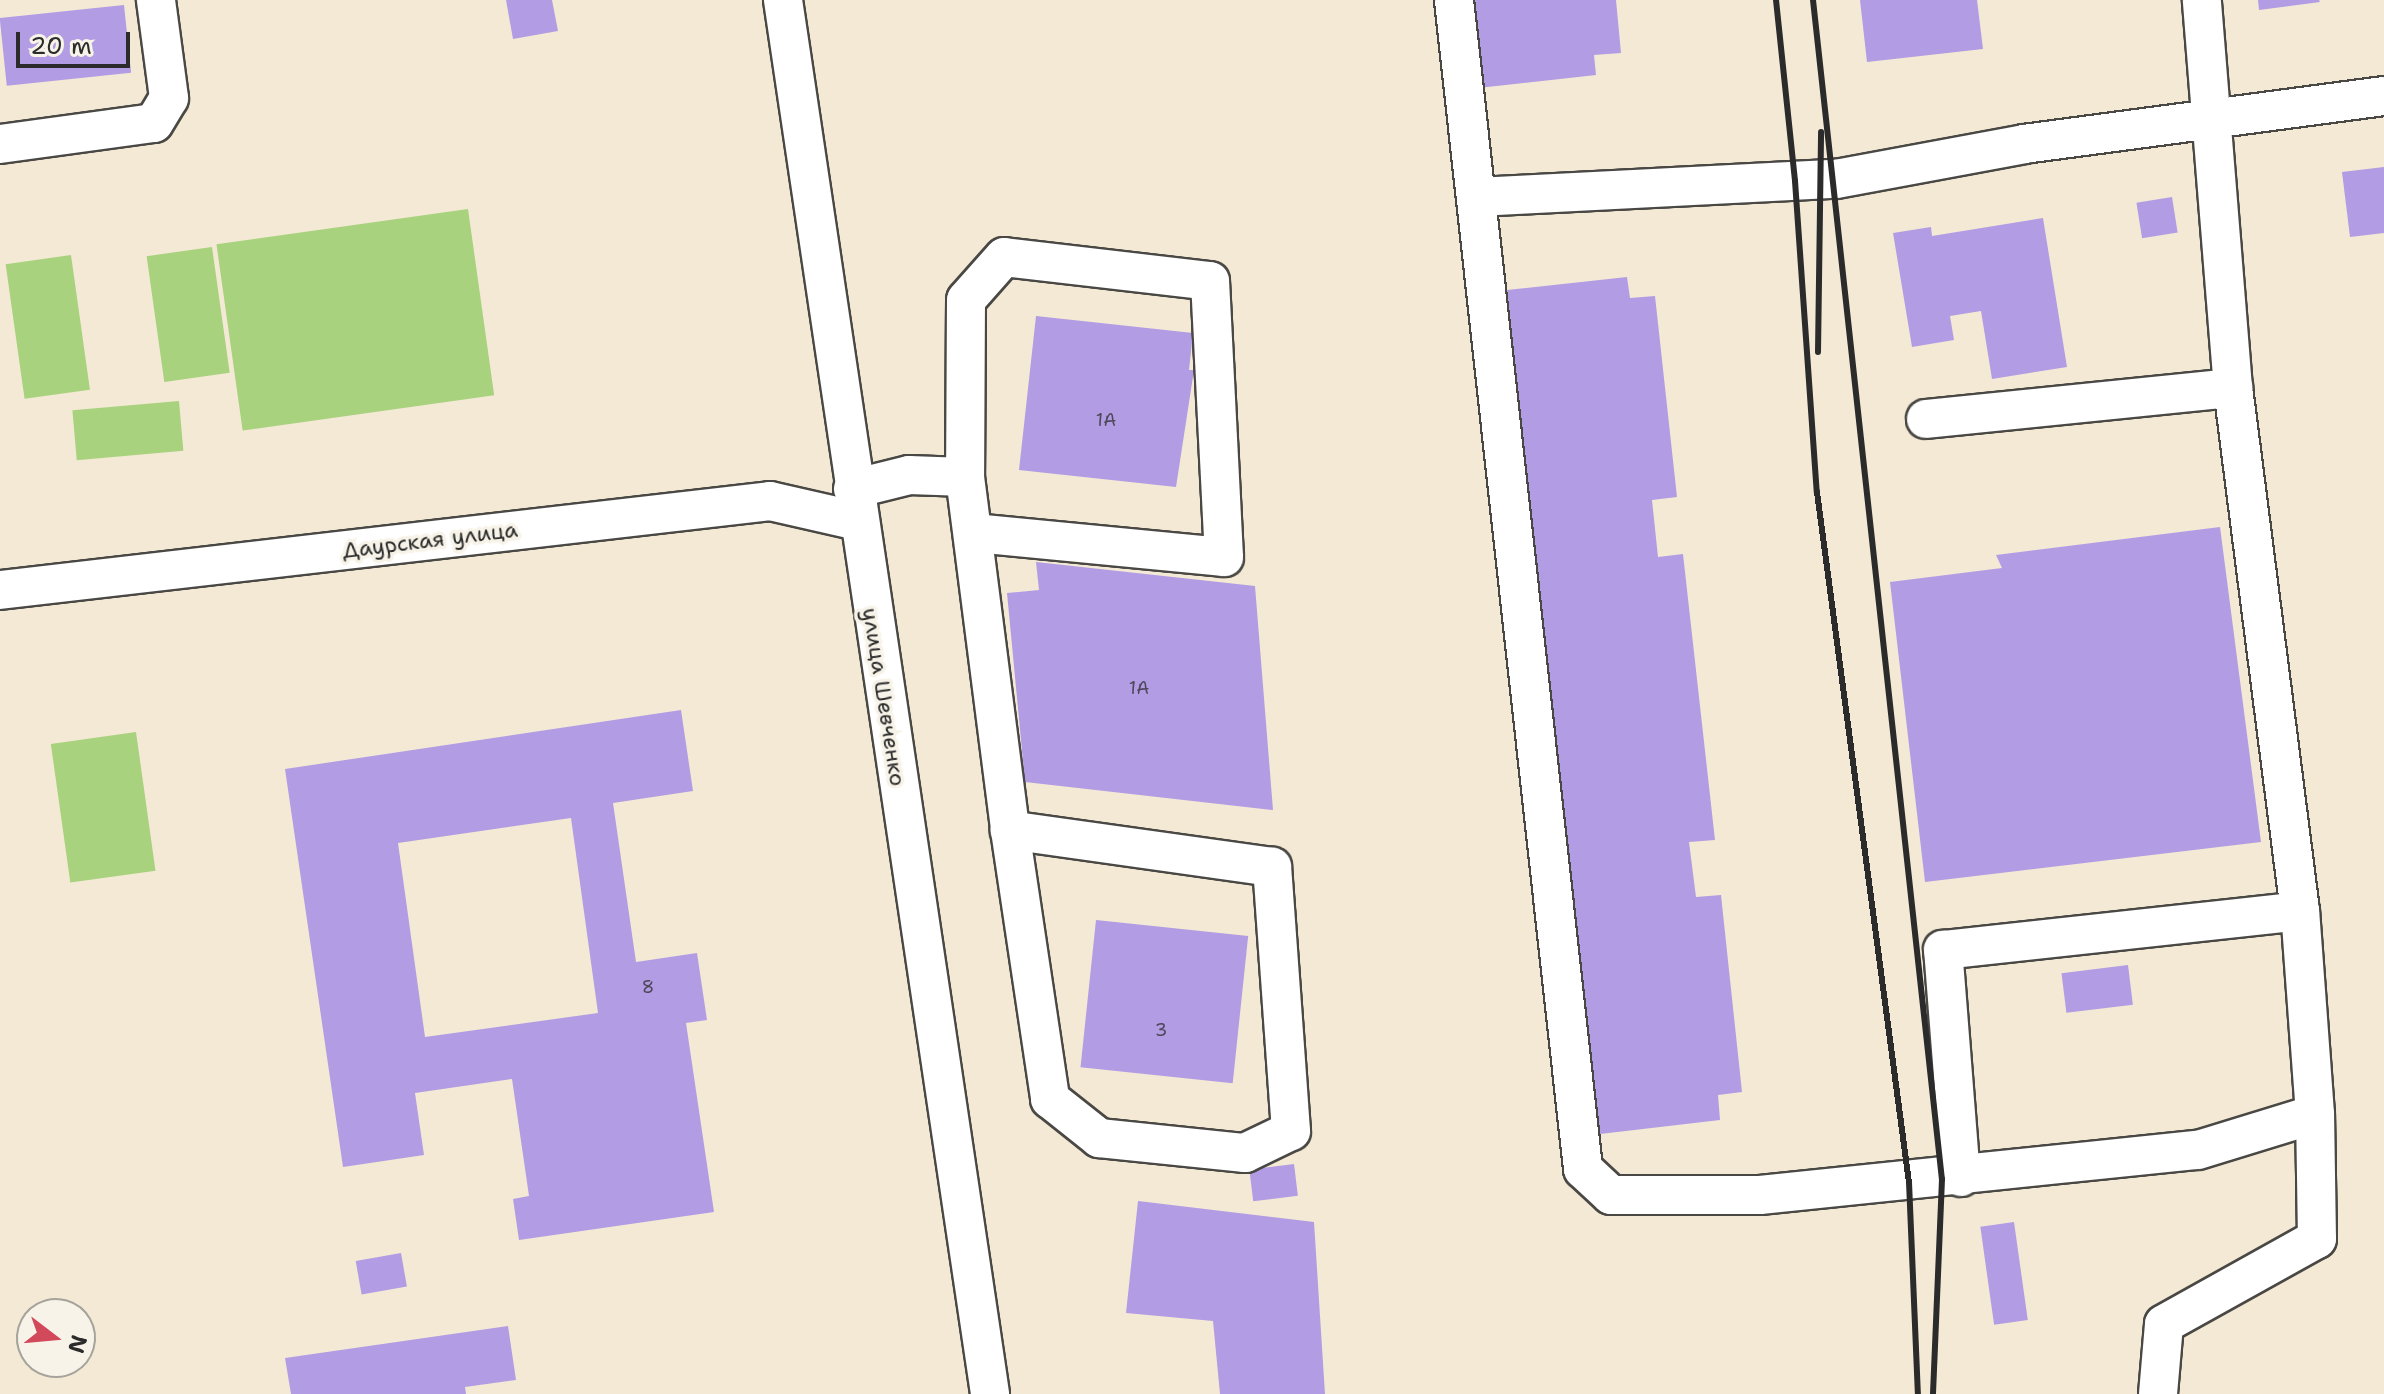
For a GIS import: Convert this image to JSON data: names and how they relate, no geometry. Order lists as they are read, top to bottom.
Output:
{
  "streets": {
    "street": ["Даурская улица", "улица Шевченко"]
  },
  "crossings": [
    ["Даурская улица", "улица Шевченко"]
  ],
  "house_numbers": [
    "1А",
    "1А",
    "8",
    "3"
  ],
  "scale_bar": "20 m",
  "north": "right"
}
